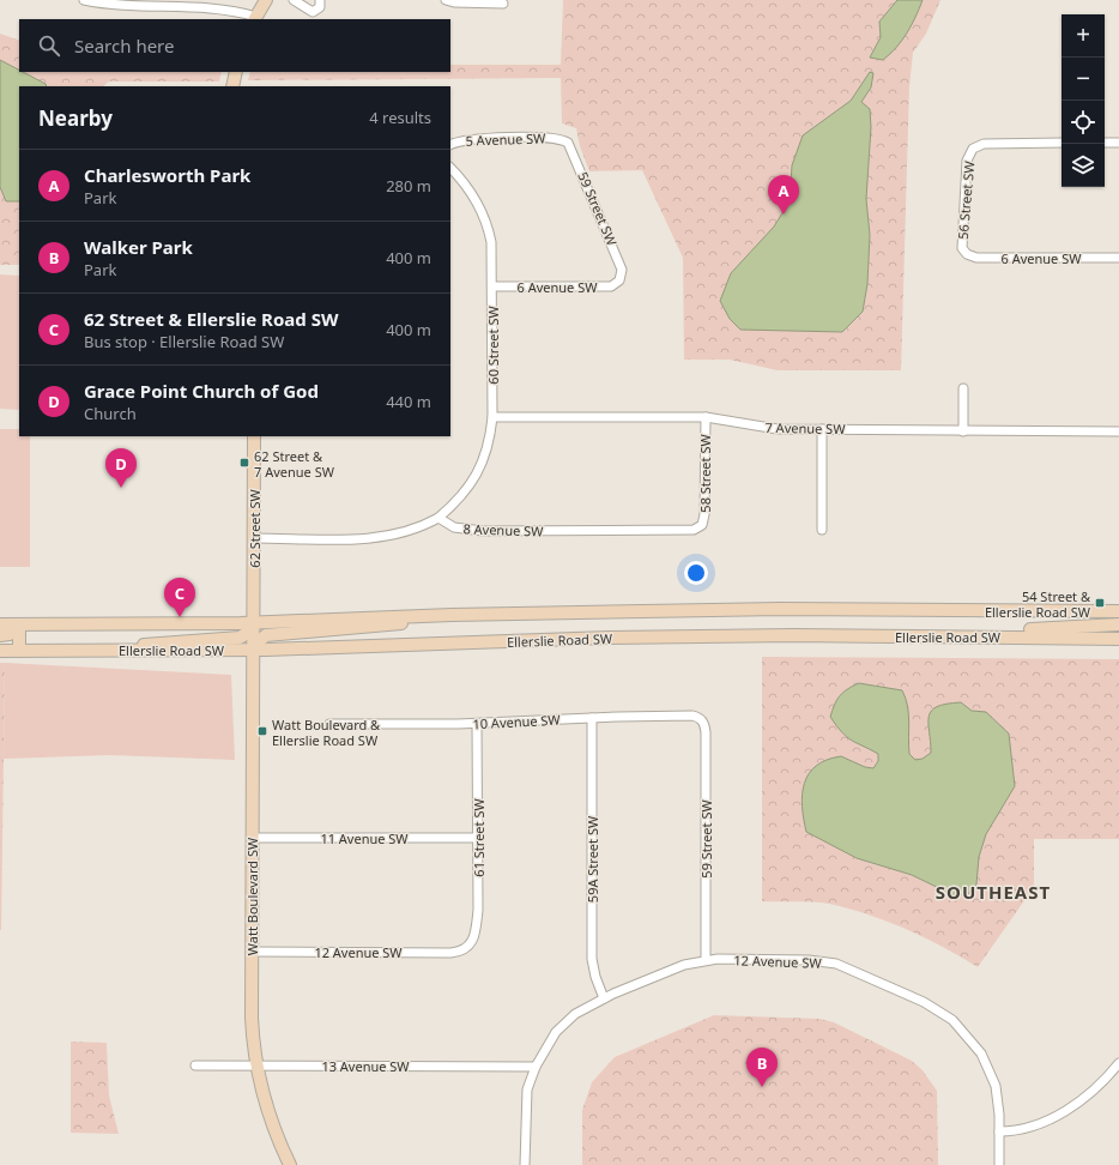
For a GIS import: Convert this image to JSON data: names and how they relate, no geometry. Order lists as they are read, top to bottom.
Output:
{
  "streets": {
    "main road": ["62 Street SW", "Ellerslie Road SW", "Watt Boulevard SW"],
    "street": [
      "5 Avenue SW",
      "56 Street SW",
      "59 Street SW",
      "6 Avenue SW",
      "60 Street SW",
      "7 Avenue SW",
      "58 Street SW",
      "8 Avenue SW",
      "10 Avenue SW",
      "11 Avenue SW",
      "61 Street SW",
      "59A Street SW",
      "12 Avenue SW",
      "13 Avenue SW"
    ]
  },
  "crossings": [
    ["5 Avenue SW", "59 Street SW"],
    ["56 Street SW", "6 Avenue SW"],
    ["59 Street SW", "6 Avenue SW"],
    ["59 Street SW", "10 Avenue SW"],
    ["59 Street SW", "12 Avenue SW"],
    ["6 Avenue SW", "60 Street SW"],
    ["60 Street SW", "7 Avenue SW"],
    ["60 Street SW", "8 Avenue SW"],
    ["7 Avenue SW", "58 Street SW"],
    ["58 Street SW", "8 Avenue SW"],
    ["62 Street SW", "Ellerslie Road SW"],
    ["62 Street SW", "Watt Boulevard SW"],
    ["Ellerslie Road SW", "Watt Boulevard SW"],
    ["10 Avenue SW", "61 Street SW"],
    ["10 Avenue SW", "59A Street SW"],
    ["11 Avenue SW", "61 Street SW"],
    ["11 Avenue SW", "Watt Boulevard SW"],
    ["61 Street SW", "12 Avenue SW"],
    ["59A Street SW", "12 Avenue SW"],
    ["Watt Boulevard SW", "12 Avenue SW"],
    ["Watt Boulevard SW", "13 Avenue SW"],
    ["12 Avenue SW", "13 Avenue SW"]
  ],
  "districts": ["SOUTHEAST"],
  "places": {
    "transit": ["62 Street & 7 Avenue SW", "54 Street & Ellerslie Road SW", "Watt Boulevard & Ellerslie Road SW"]
  },
  "page": {
    "map_buttons": ["+", "−"],
    "search": "Search here",
    "heading": ["Nearby", "4 results"],
    "list": [
      {
        "mark": "A",
        "name": "Charlesworth Park",
        "note": "Park",
        "value": "280 m"
      },
      {
        "mark": "B",
        "name": "Walker Park",
        "note": "Park",
        "value": "400 m"
      },
      {
        "mark": "C",
        "name": "62 Street & Ellerslie Road SW",
        "note": "Bus stop · Ellerslie Road SW",
        "value": "400 m"
      },
      {
        "mark": "D",
        "name": "Grace Point Church of God",
        "note": "Church",
        "value": "440 m"
      }
    ],
    "pins": [
      "A",
      "D",
      "C",
      "B"
    ]
  }
}
